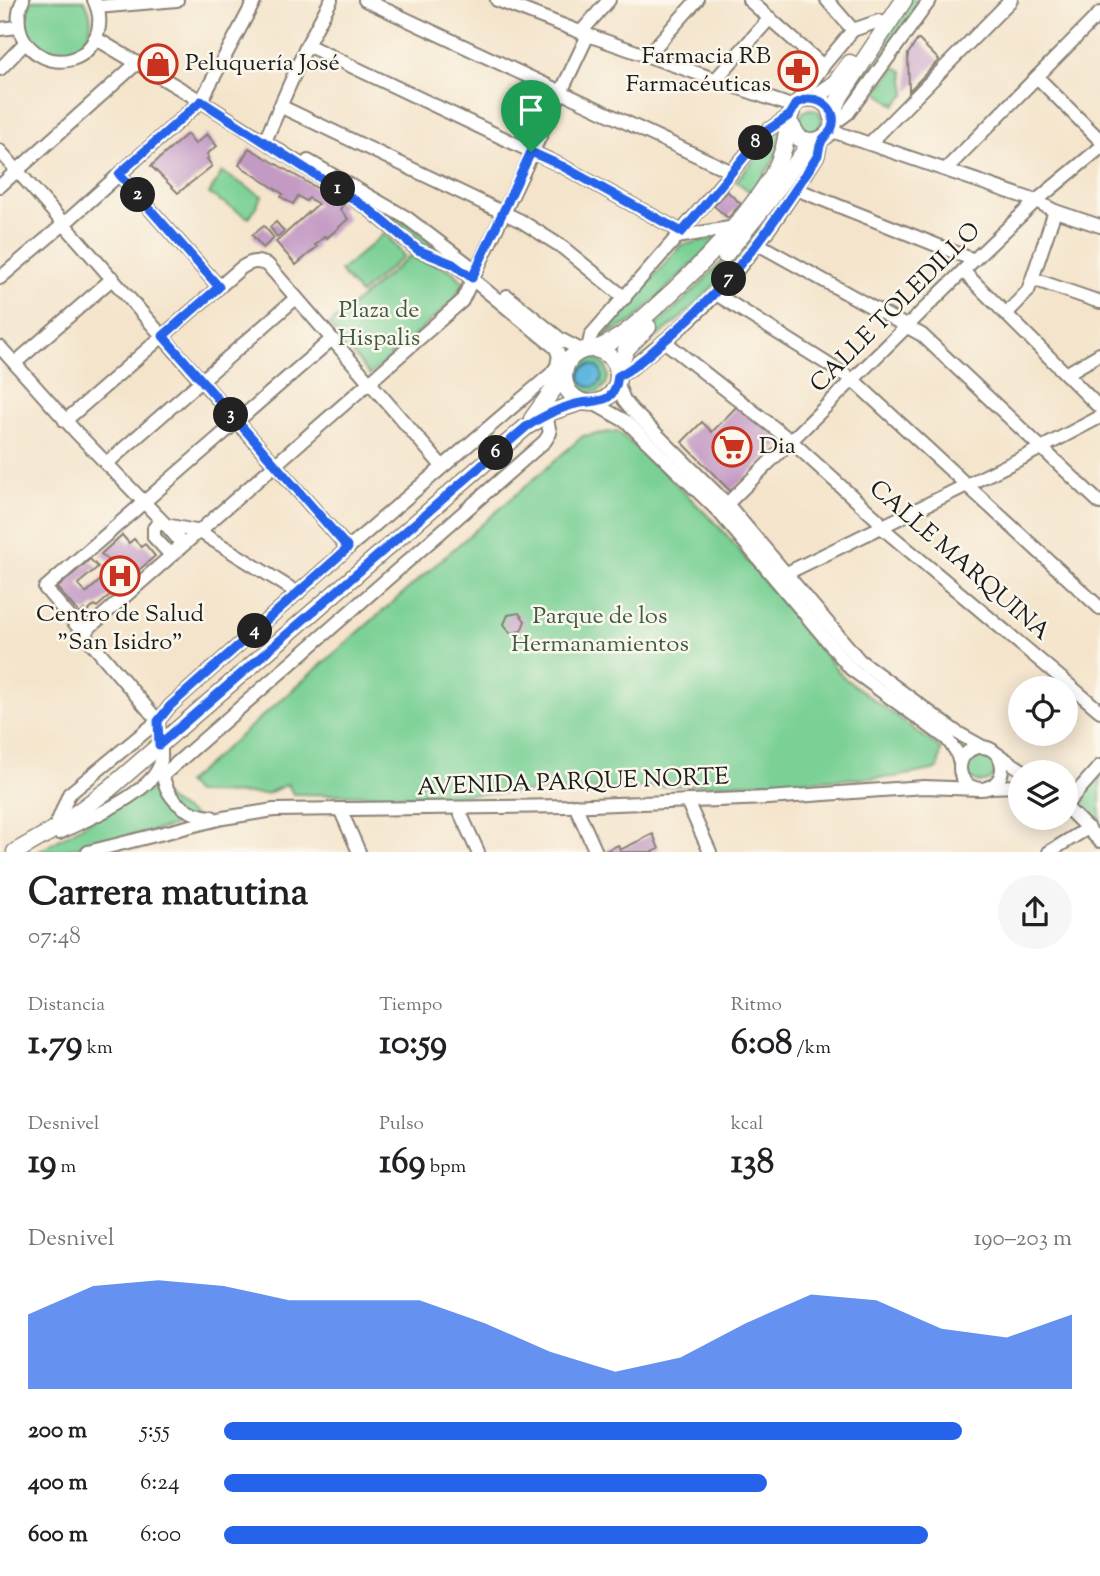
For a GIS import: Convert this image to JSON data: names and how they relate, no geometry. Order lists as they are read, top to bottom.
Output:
{
  "streets": {
    "street": ["CALLE TOLEDILLO", "CALLE MARQUINA", "AVENIDA PARQUE NORTE"]
  },
  "crossings": [
    ["CALLE TOLEDILLO", "CALLE MARQUINA"]
  ],
  "parks": ["Plaza de Hispalis", "Parque de los Hermanamientos"],
  "places": {
    "shop": ["Peluquería José"],
    "pharmacy": ["Farmacia RB Farmacéuticas"],
    "supermarket": ["Dia"],
    "hospital": ["Centro de Salud \"San Isidro\""]
  },
  "page": {
    "pins": [
      "8",
      "1",
      "2",
      "7",
      "3",
      "6",
      "4"
    ],
    "heading": ["Carrera matutina", "07:48"],
    "stats": [
      ["Distancia", "1.79 km"],
      ["Tiempo", "10:59"],
      ["Ritmo", "6:08 /km"],
      ["Desnivel", "19 m"],
      ["Pulso", "169 bpm"],
      ["kcal", "138"]
    ],
    "chart": ["Desnivel", "190–203 m"],
    "list": [
      {
        "name": "200 m",
        "note": "5:55"
      },
      {
        "name": "400 m",
        "note": "6:24"
      },
      {
        "name": "600 m",
        "note": "6:00"
      }
    ]
  }
}
